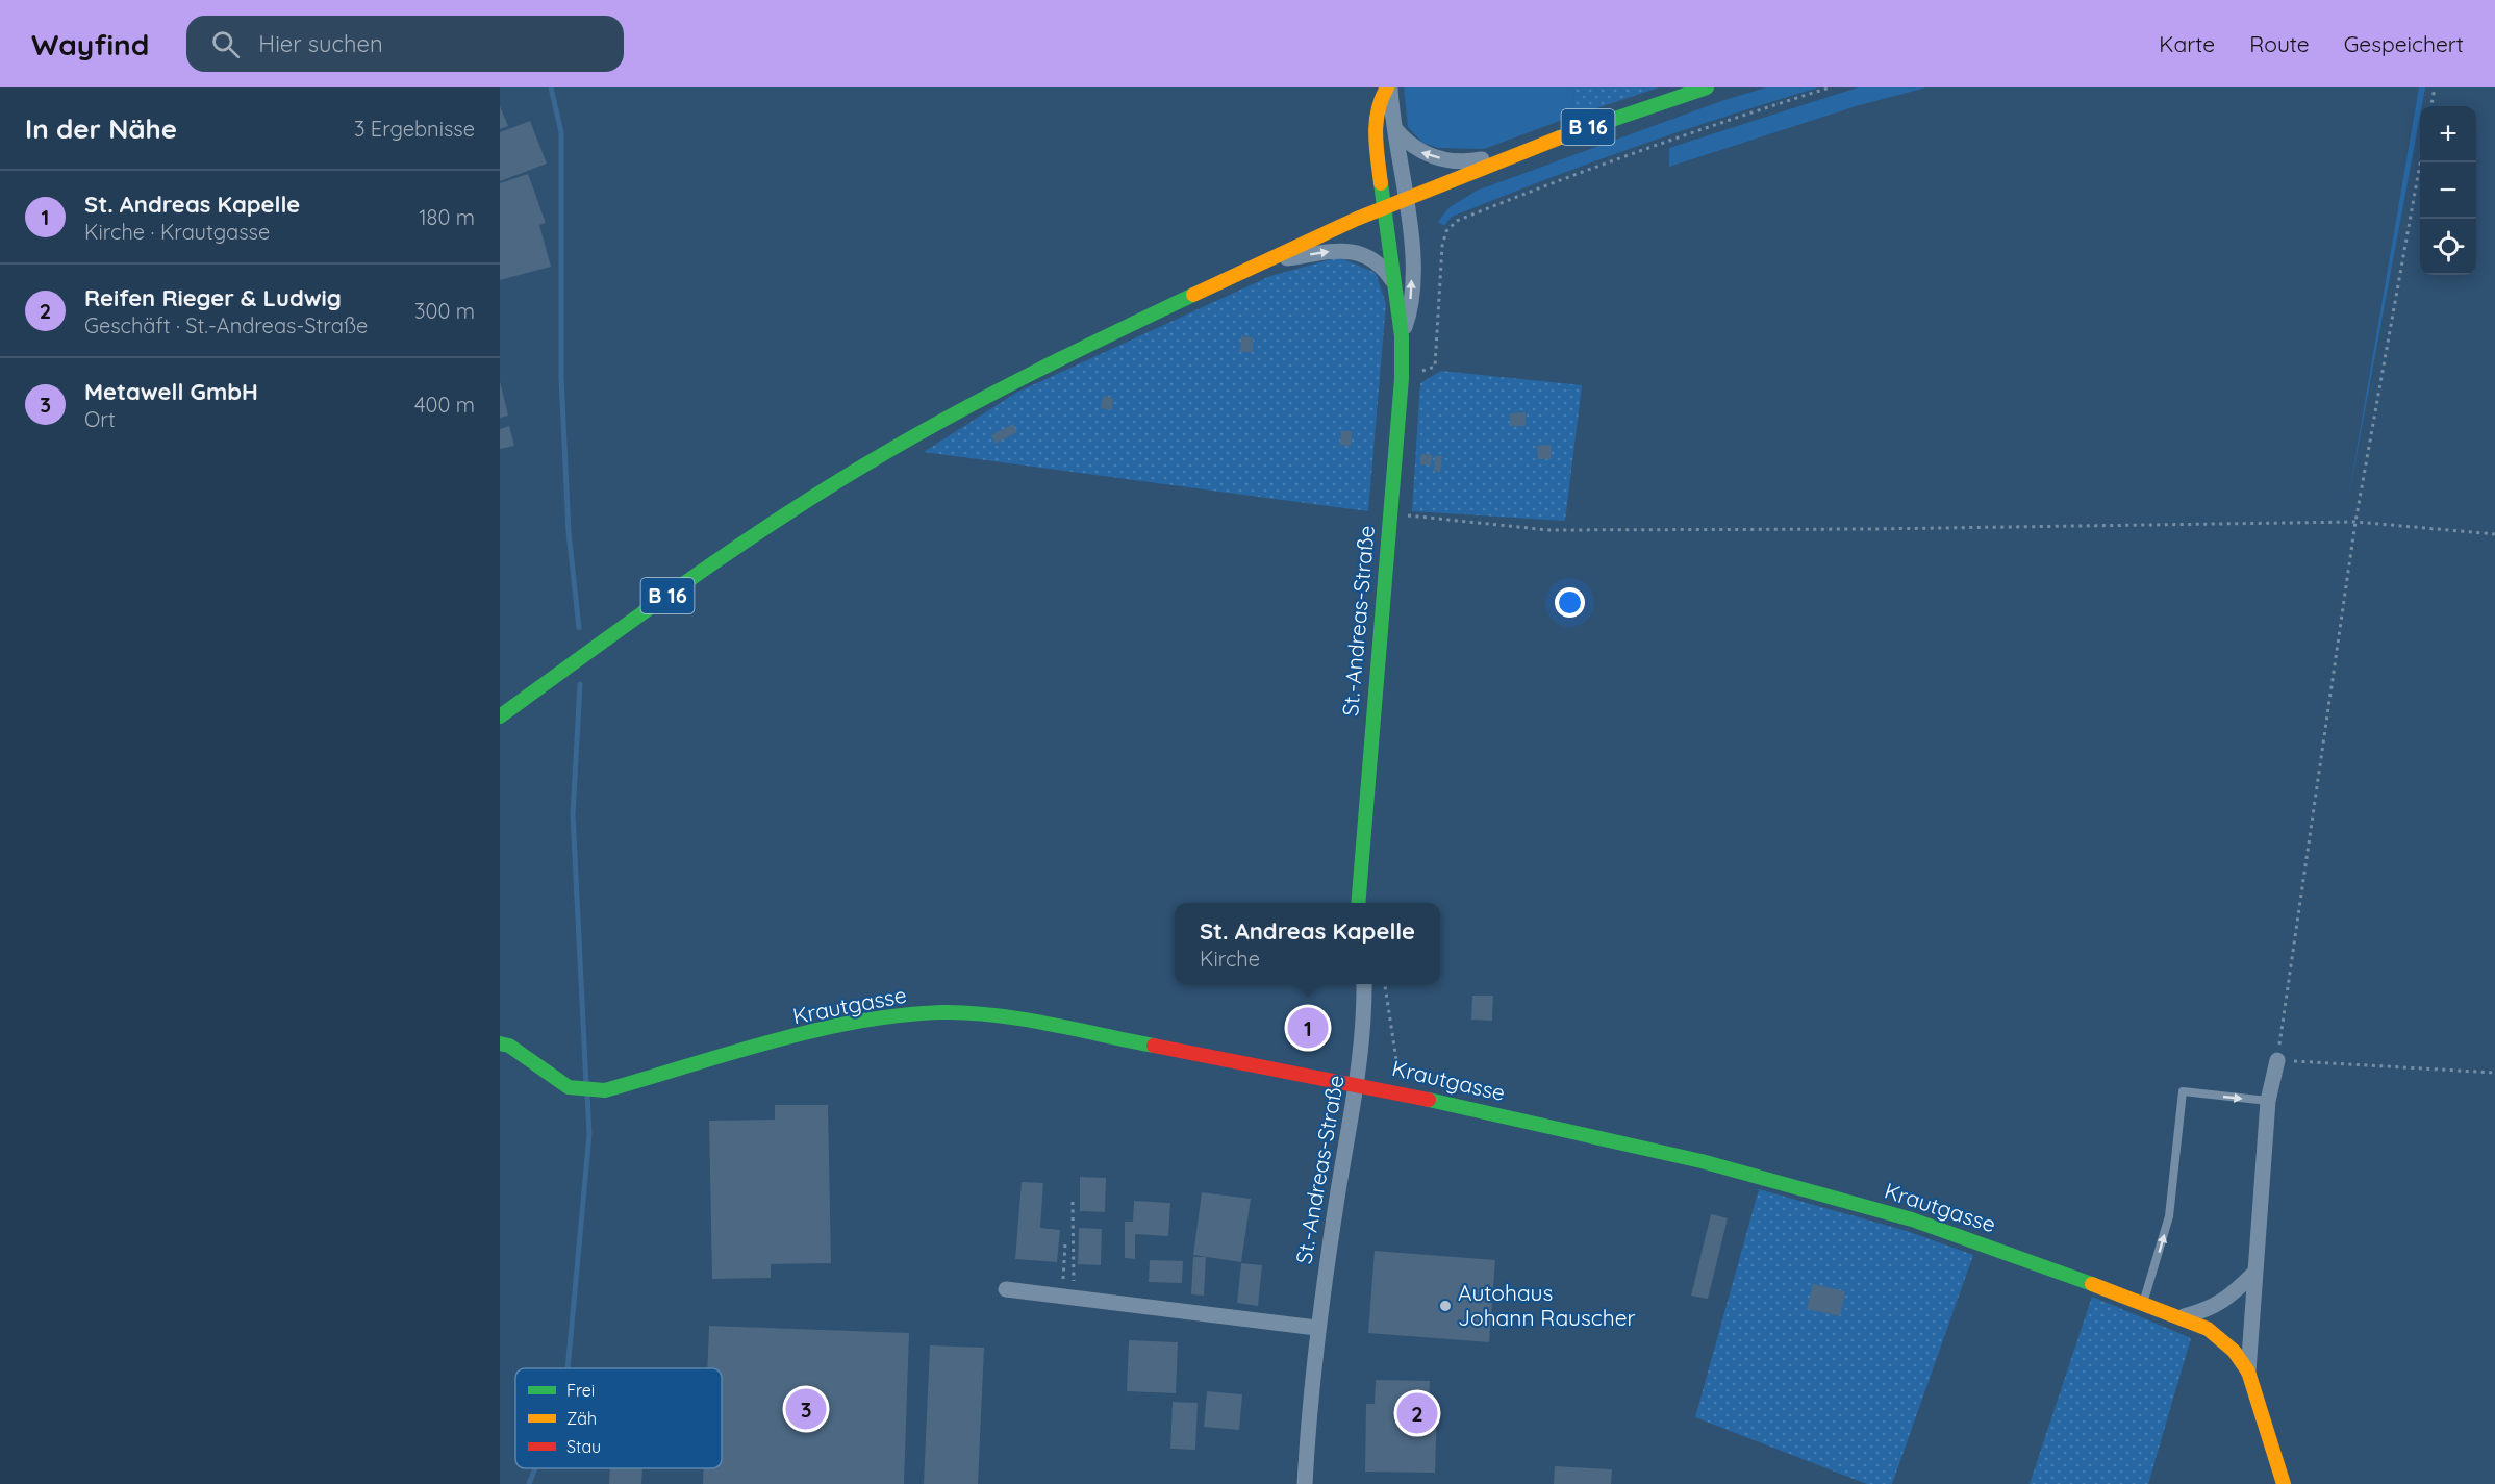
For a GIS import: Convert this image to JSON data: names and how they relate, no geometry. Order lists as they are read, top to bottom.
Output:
{
  "streets": {
    "street": ["B 16", "St.-Andreas-Straße", "Krautgasse"]
  },
  "crossings": [
    ["B 16", "St.-Andreas-Straße"],
    ["St.-Andreas-Straße", "Krautgasse"]
  ],
  "places": ["Autohaus Johann Rauscher"],
  "legend": ["Frei", "Zäh", "Stau"],
  "page": {
    "header": "Wayfind",
    "search": "Hier suchen",
    "nav": ["Karte", "Route", "Gespeichert"],
    "heading": ["In der Nähe", "3 Ergebnisse"],
    "map_buttons": ["+", "−"],
    "list": [
      {
        "mark": "1",
        "name": "St. Andreas Kapelle",
        "note": "Kirche · Krautgasse",
        "value": "180 m"
      },
      {
        "mark": "2",
        "name": "Reifen Rieger & Ludwig",
        "note": "Geschäft · St.-Andreas-Straße",
        "value": "300 m"
      },
      {
        "mark": "3",
        "name": "Metawell GmbH",
        "note": "Ort",
        "value": "400 m"
      }
    ],
    "popup": ["St. Andreas Kapelle", "Kirche"],
    "pins": ["1", "3", "2"]
  }
}
